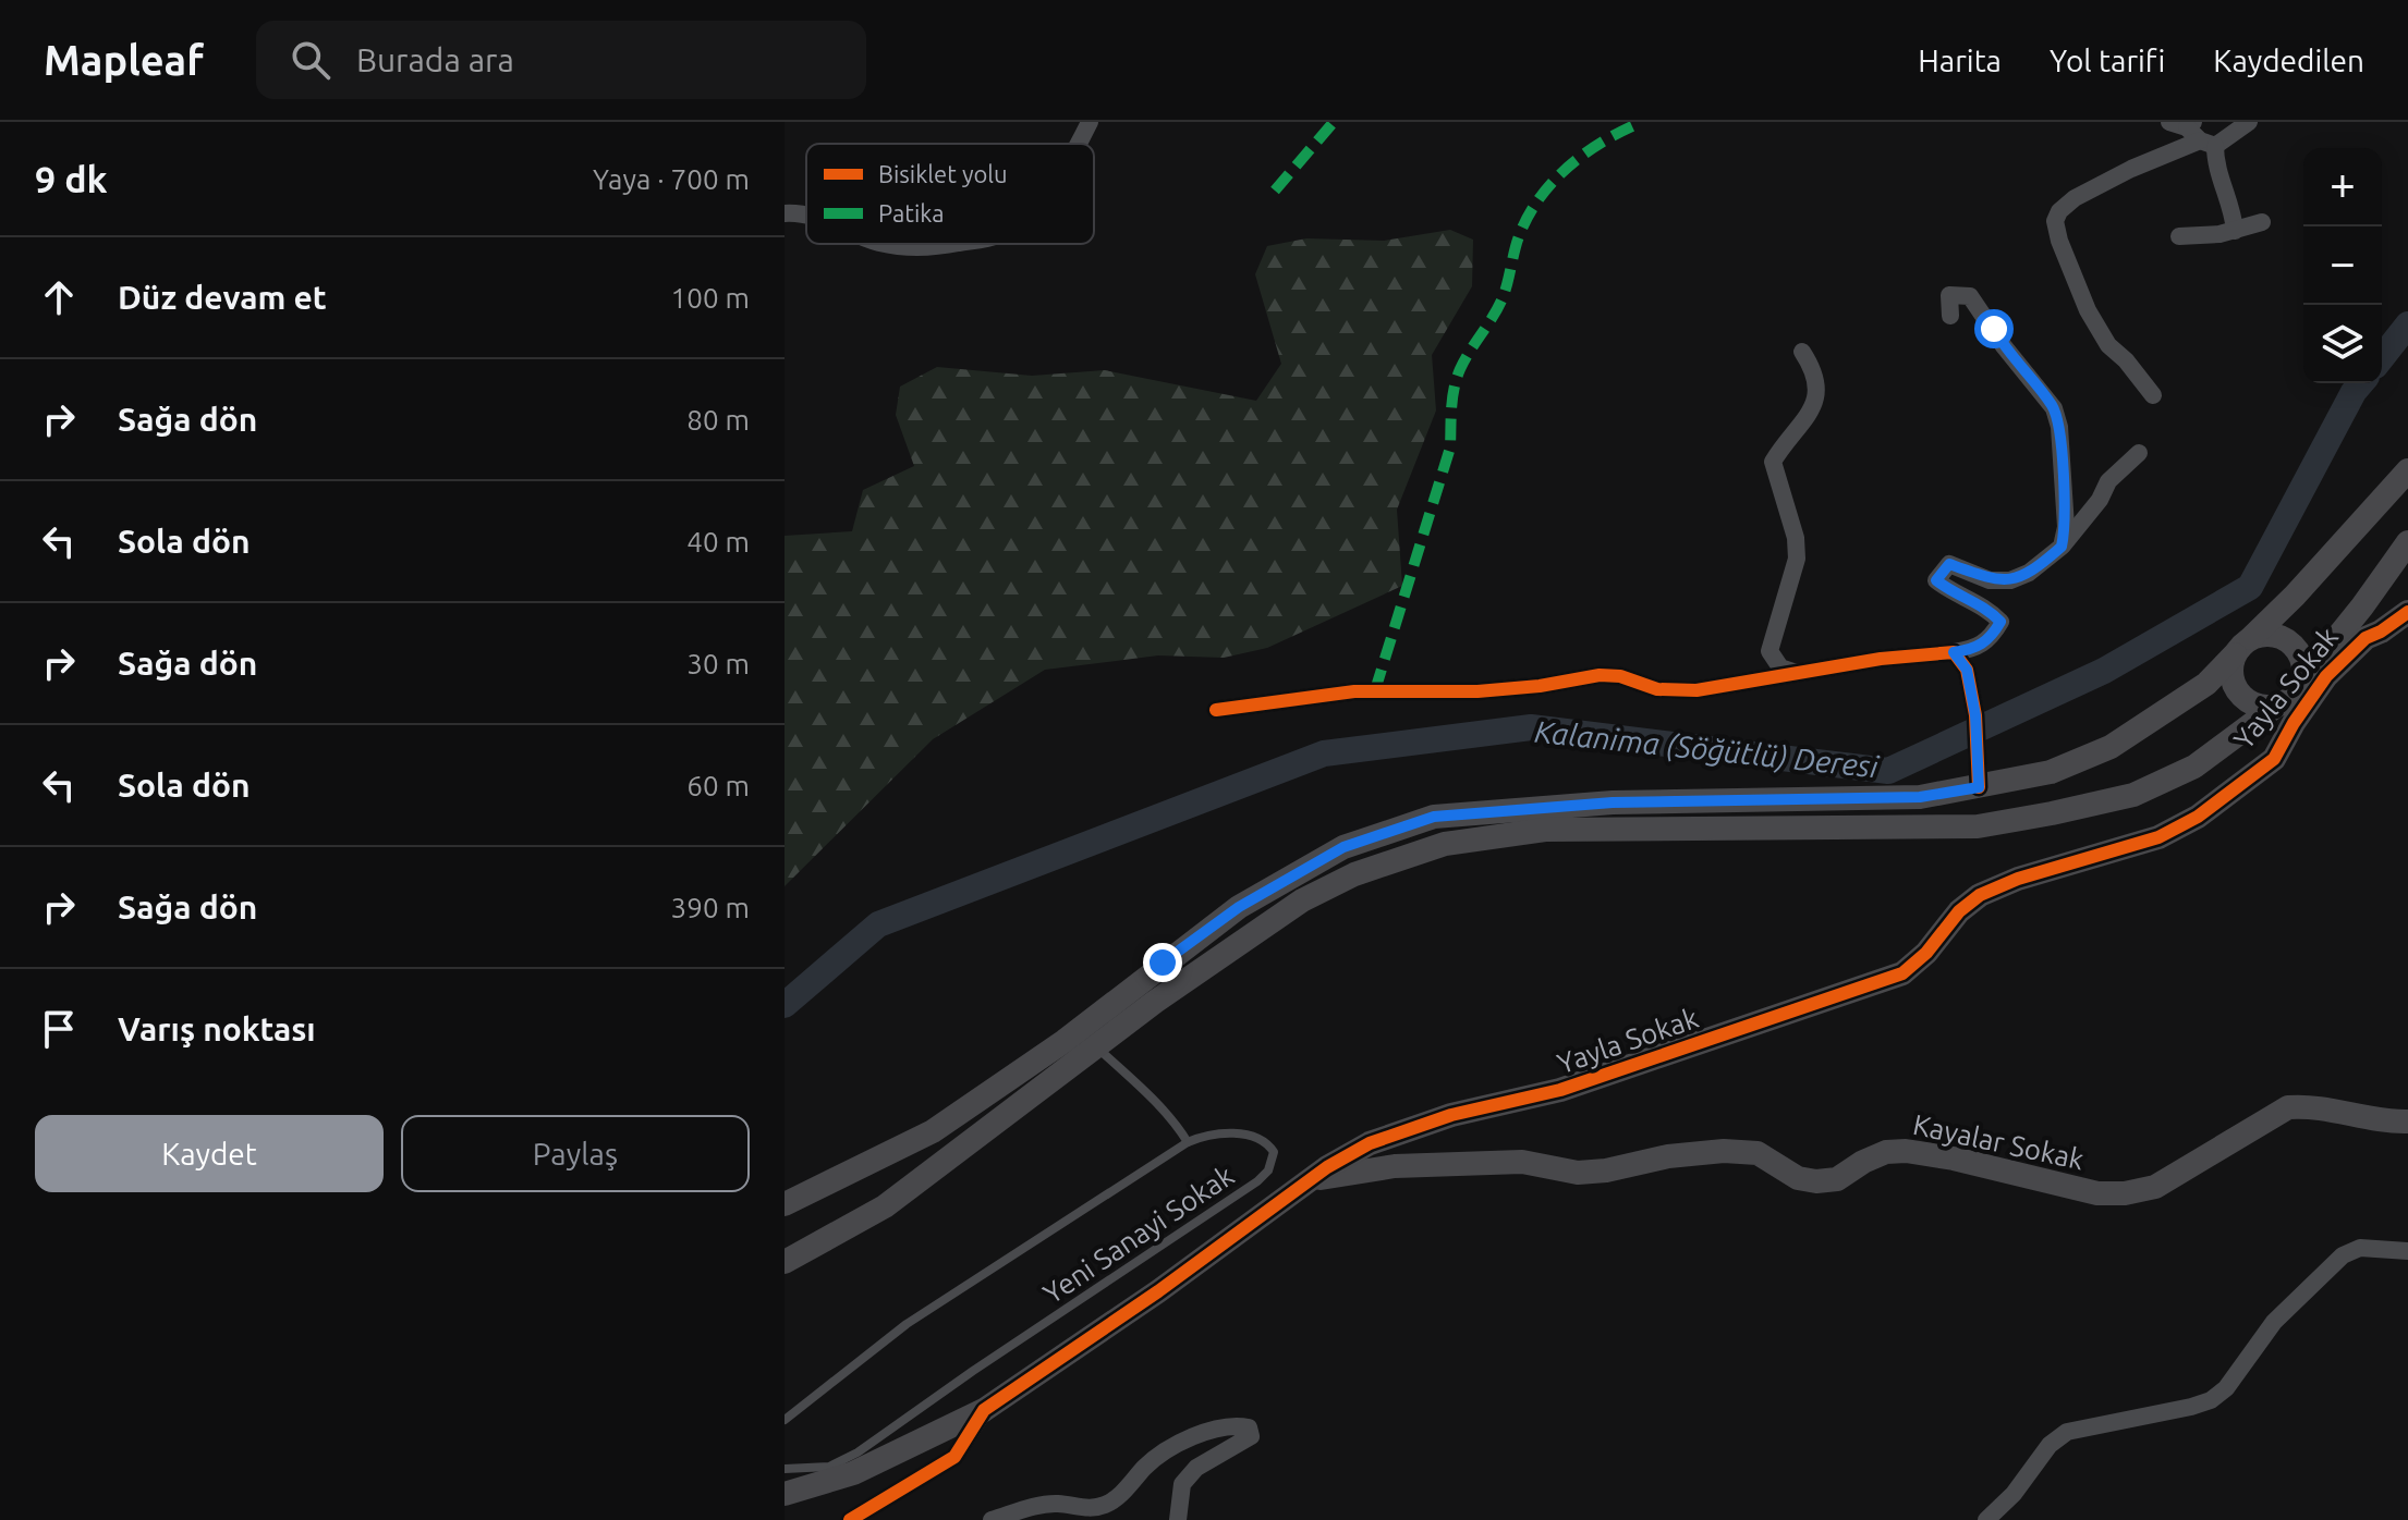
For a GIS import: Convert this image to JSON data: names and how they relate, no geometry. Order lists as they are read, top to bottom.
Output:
{
  "streets": {
    "main road": ["Yayla Sokak", "Kayalar Sokak"],
    "lane": ["Yeni Sanayi Sokak"]
  },
  "crossings": [
    ["Yayla Sokak", "Kayalar Sokak"]
  ],
  "water": ["Kalanima (Söğütlü) Deresi"],
  "legend": ["Bisiklet yolu", "Patika"],
  "page": {
    "header": "Mapleaf",
    "search": "Burada ara",
    "nav": ["Harita", "Yol tarifi", "Kaydedilen"],
    "heading": ["9 dk", "Yaya · 700 m"],
    "map_buttons": ["+", "−"],
    "list": [
      ["Düz devam et", "100 m"],
      ["Sağa dön", "80 m"],
      ["Sola dön", "40 m"],
      ["Sağa dön", "30 m"],
      ["Sola dön", "60 m"],
      ["Sağa dön", "390 m"],
      "Varış noktası"
    ],
    "buttons": ["Kaydet", "Paylaş"]
  }
}
